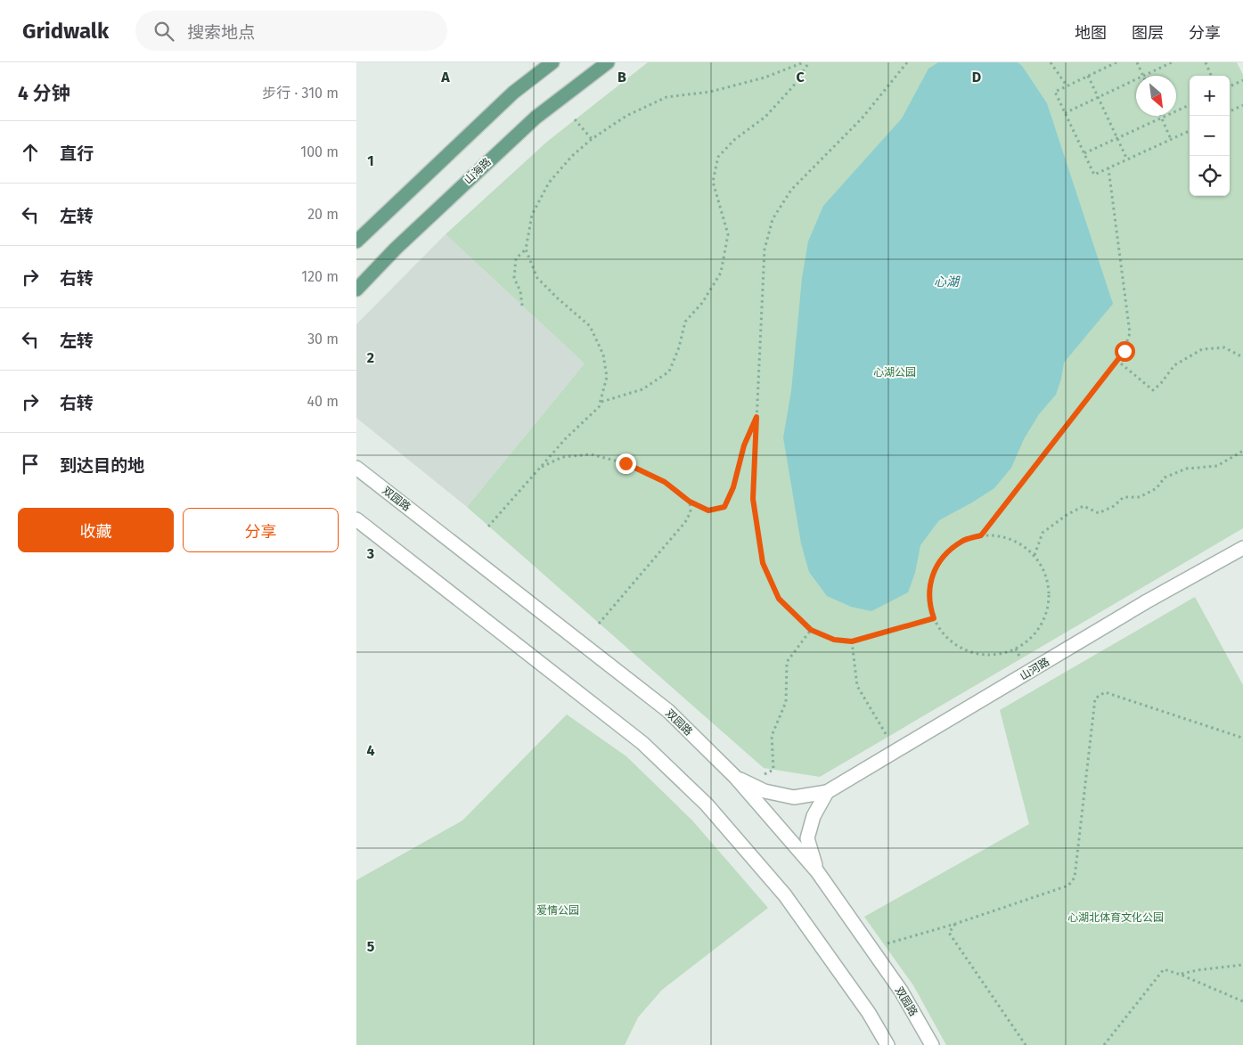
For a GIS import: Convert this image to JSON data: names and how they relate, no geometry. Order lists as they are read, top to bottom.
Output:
{
  "streets": {
    "main road": ["山海路"],
    "street": ["双园路", "山河路"]
  },
  "water": ["心湖"],
  "parks": ["心湖公园", "爱情公园", "心湖北体育文化公园"],
  "north": "bottom right",
  "page": {
    "header": "Gridwalk",
    "search": "搜索地点",
    "nav": ["地图", "图层", "分享"],
    "heading": ["4 分钟", "步行 · 310 m"],
    "map_buttons": ["+", "−"],
    "list": [
      ["直行", "100 m"],
      ["左转", "20 m"],
      ["右转", "120 m"],
      ["左转", "30 m"],
      ["右转", "40 m"],
      "到达目的地"
    ],
    "buttons": ["收藏", "分享"]
  },
  "grid": {
    "columns": [
      "A",
      "B",
      "C",
      "D"
    ],
    "rows": [
      "1",
      "2",
      "3",
      "4",
      "5"
    ]
  }
}
